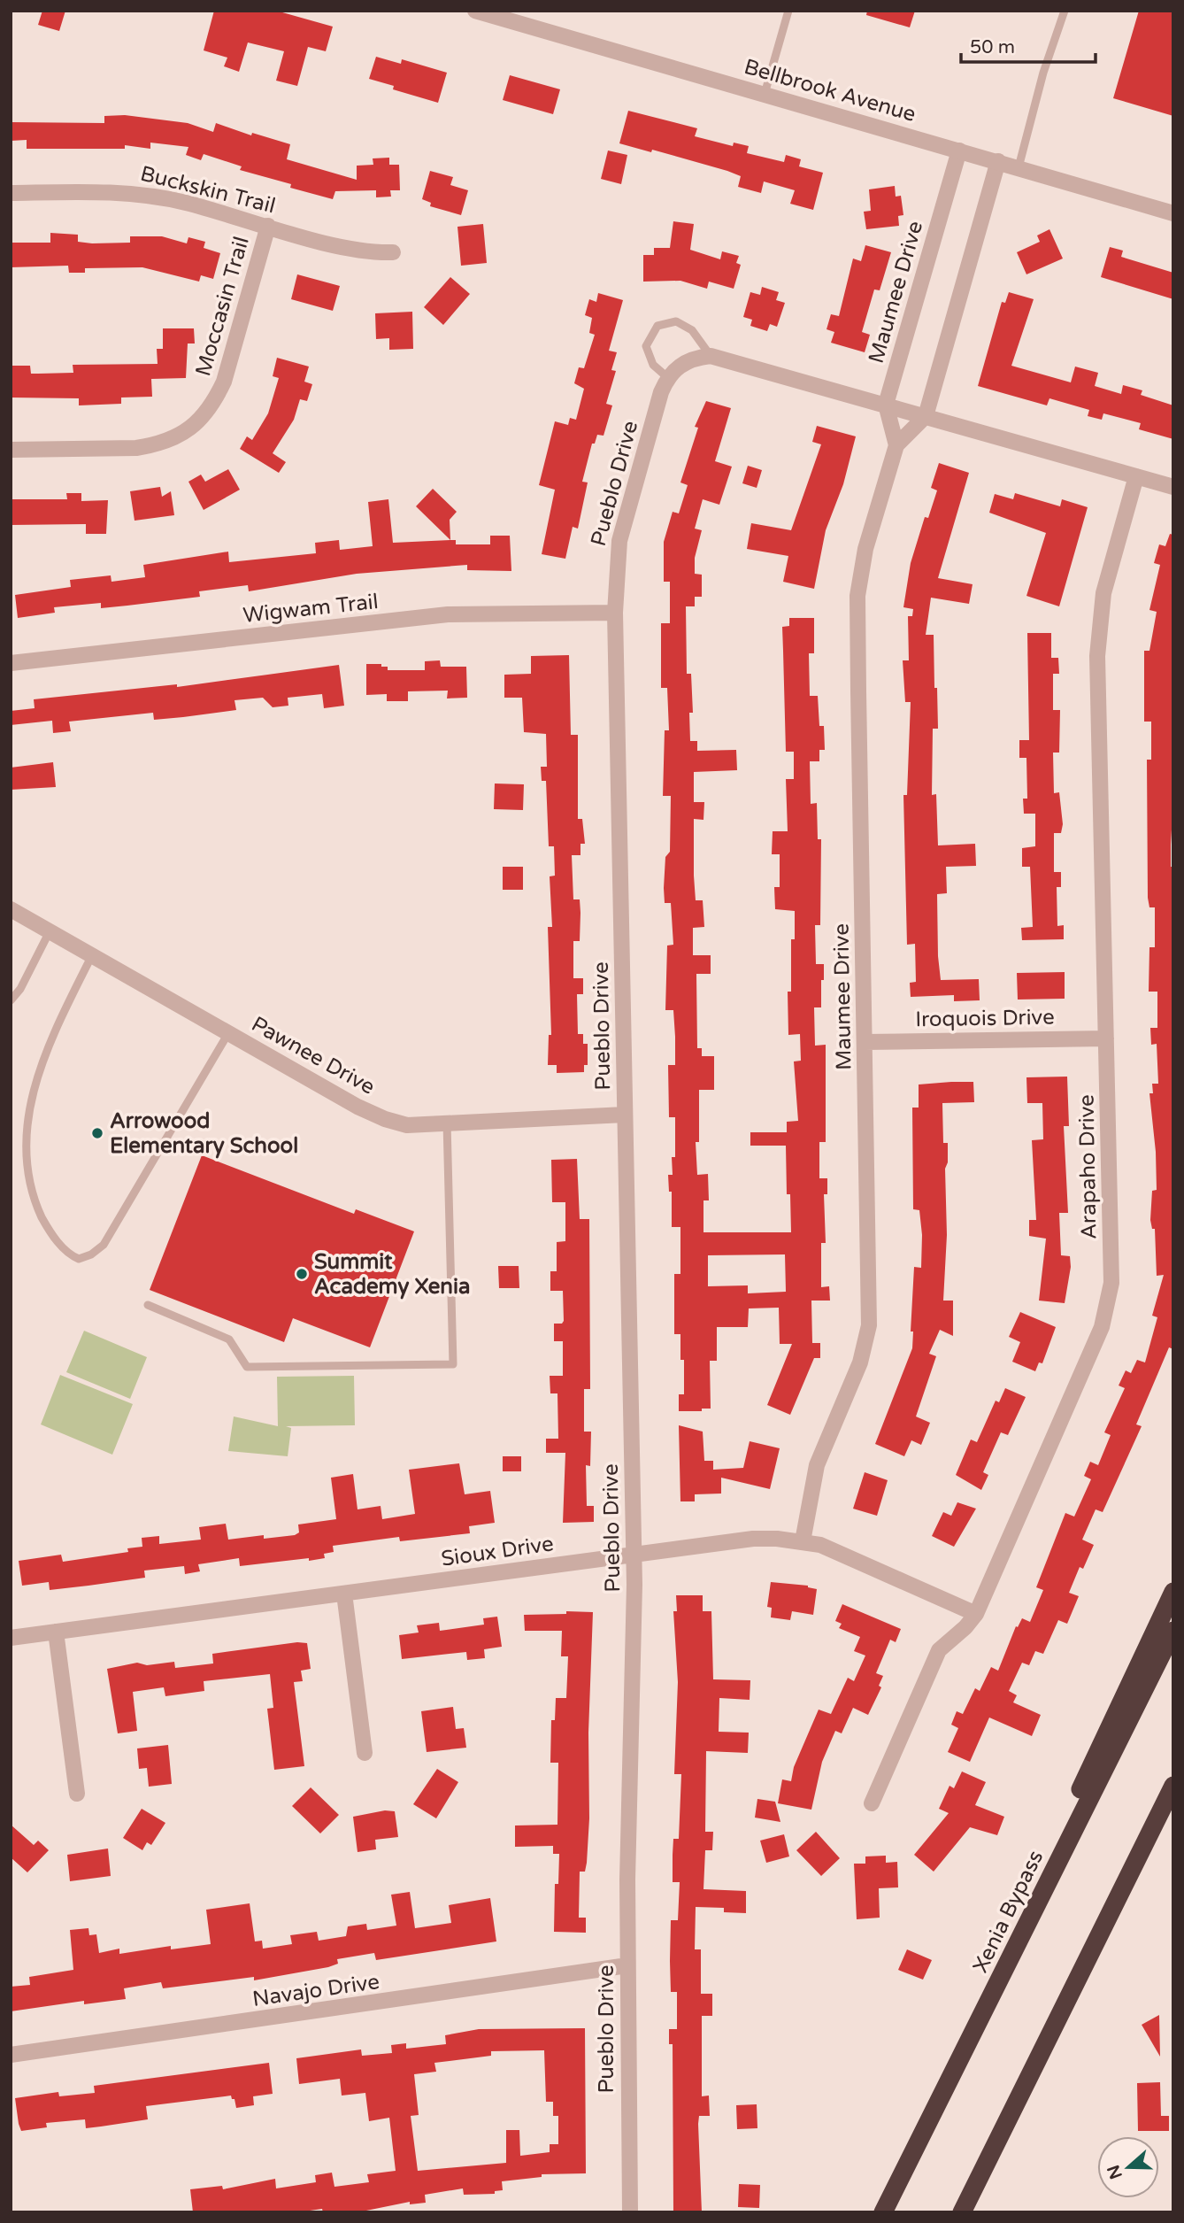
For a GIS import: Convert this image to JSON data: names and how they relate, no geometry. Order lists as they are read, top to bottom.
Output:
{
  "streets": {
    "highway": ["Xenia Bypass"],
    "street": [
      "Bellbrook Avenue",
      "Buckskin Trail",
      "Maumee Drive",
      "Moccasin Trail",
      "Pueblo Drive",
      "Wigwam Trail",
      "Iroquois Drive",
      "Pawnee Drive",
      "Arapaho Drive",
      "Sioux Drive",
      "Navajo Drive"
    ]
  },
  "crossings": [
    ["Bellbrook Avenue", "Maumee Drive"],
    ["Buckskin Trail", "Moccasin Trail"],
    ["Maumee Drive", "Iroquois Drive"],
    ["Maumee Drive", "Sioux Drive"],
    ["Pueblo Drive", "Wigwam Trail"],
    ["Pueblo Drive", "Pawnee Drive"],
    ["Pueblo Drive", "Sioux Drive"],
    ["Pueblo Drive", "Navajo Drive"],
    ["Iroquois Drive", "Arapaho Drive"],
    ["Arapaho Drive", "Sioux Drive"]
  ],
  "places": ["Arrowood Elementary School", "Summit Academy Xenia"],
  "scale_bar": "50 m",
  "north": "left"
}
